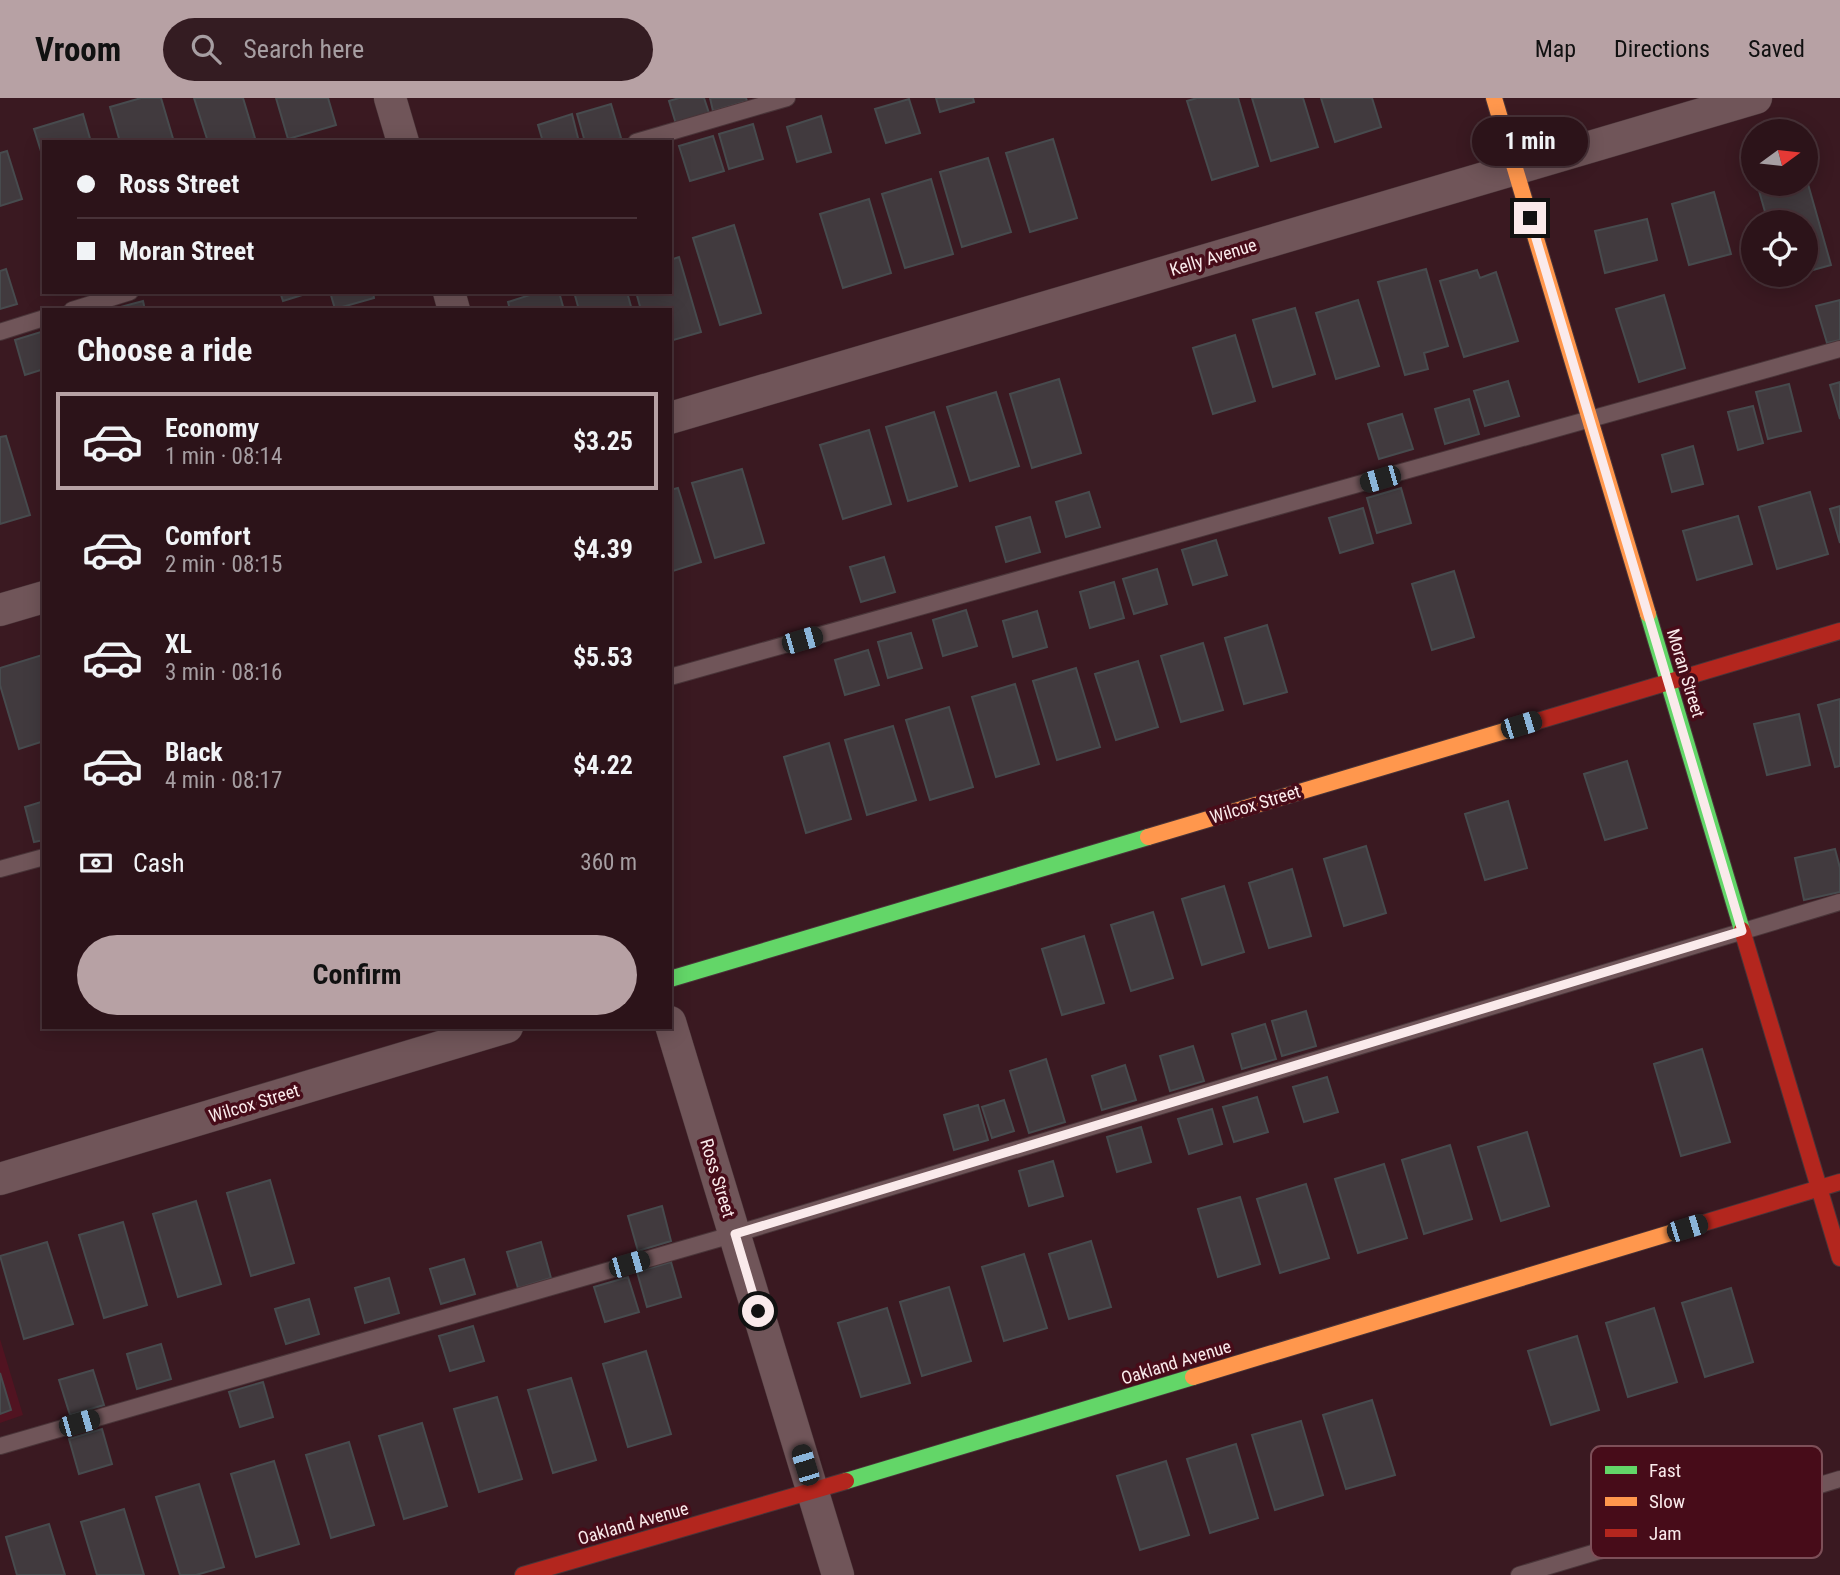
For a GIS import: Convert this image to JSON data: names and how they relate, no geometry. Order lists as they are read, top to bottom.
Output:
{
  "streets": {
    "street": [
      "Kelly Avenue",
      "Moran Street",
      "Wilcox Street",
      "Ross Street",
      "Oakland Avenue"
    ]
  },
  "crossings": [
    ["Kelly Avenue", "Moran Street"],
    ["Moran Street", "Wilcox Street"],
    ["Moran Street", "Oakland Avenue"],
    ["Ross Street", "Oakland Avenue"]
  ],
  "legend": ["Fast", "Slow", "Jam"],
  "north": "right",
  "page": {
    "header": "Vroom",
    "search": "Search here",
    "nav": ["Map", "Directions", "Saved"],
    "bubble": "1 min",
    "banner": ["Ross Street", "Moran Street"],
    "heading": "Choose a ride",
    "list": [
      {
        "name": "Economy",
        "note": "1 min · 08:14",
        "value": "$3.25"
      },
      {
        "name": "Comfort",
        "note": "2 min · 08:15",
        "value": "$4.39"
      },
      {
        "name": "XL",
        "note": "3 min · 08:16",
        "value": "$5.53"
      },
      {
        "name": "Black",
        "note": "4 min · 08:17",
        "value": "$4.22"
      }
    ],
    "pay": ["Cash", "360 m"],
    "buttons": "Confirm"
  }
}
